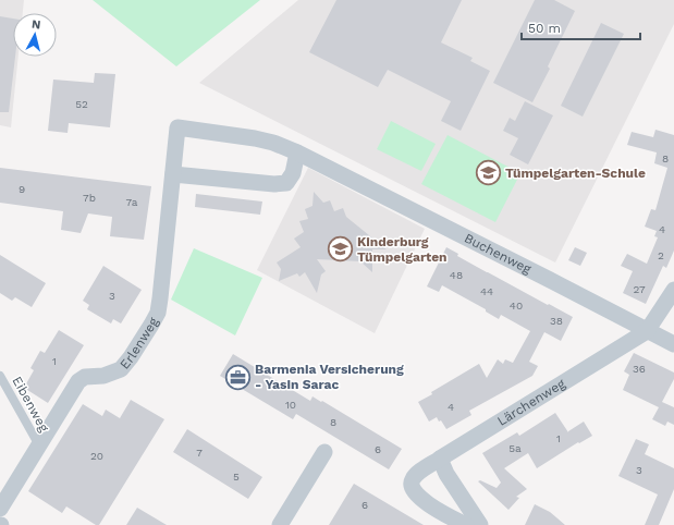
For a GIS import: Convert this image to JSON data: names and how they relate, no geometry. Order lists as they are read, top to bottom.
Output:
{
  "streets": {
    "street": ["Buchenweg", "Erlenweg", "Lärchenweg"],
    "lane": ["Eibenweg"]
  },
  "crossings": [
    ["Buchenweg", "Erlenweg"],
    ["Buchenweg", "Lärchenweg"],
    ["Erlenweg", "Eibenweg"]
  ],
  "places": {
    "school or university": ["Tümpelgarten-Schule", "Kinderburg Tümpelgarten"],
    "office": ["Barmenia Versicherung - Yasin Sarac"]
  },
  "house_numbers": [
    "52",
    "8",
    "9",
    "7b",
    "7a",
    "4",
    "2",
    "48",
    "27",
    "44",
    "3",
    "40",
    "38",
    "1",
    "36",
    "10",
    "4",
    "8",
    "1",
    "5a",
    "6",
    "7",
    "20",
    "3",
    "5",
    "6"
  ],
  "scale_bar": "50 m",
  "north": "top"
}
